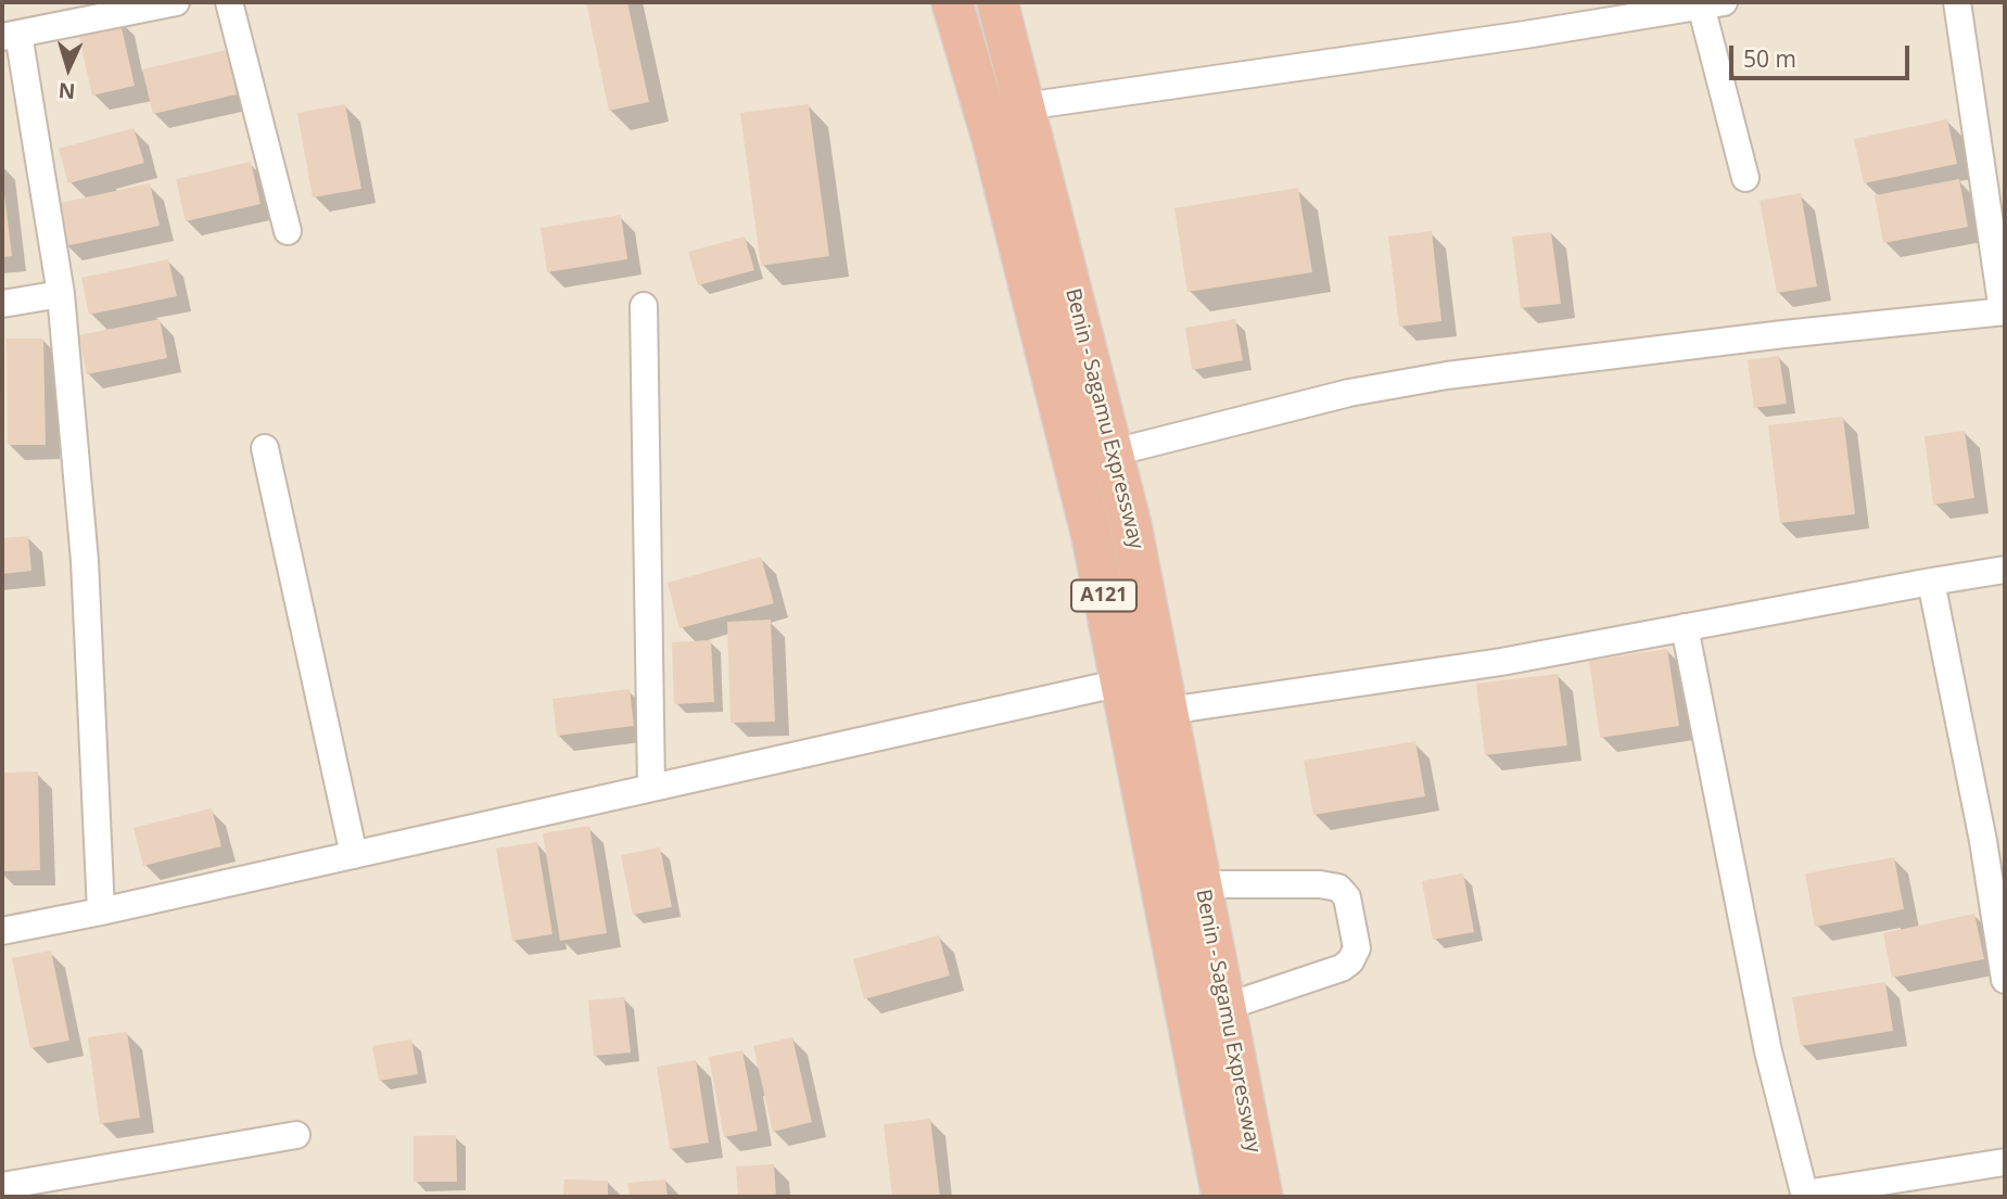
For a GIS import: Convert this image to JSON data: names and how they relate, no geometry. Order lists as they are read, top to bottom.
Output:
{
  "streets": {
    "highway": ["Benin - Sagamu Expressway", "A121"]
  },
  "scale_bar": "50 m",
  "north": "bottom"
}
